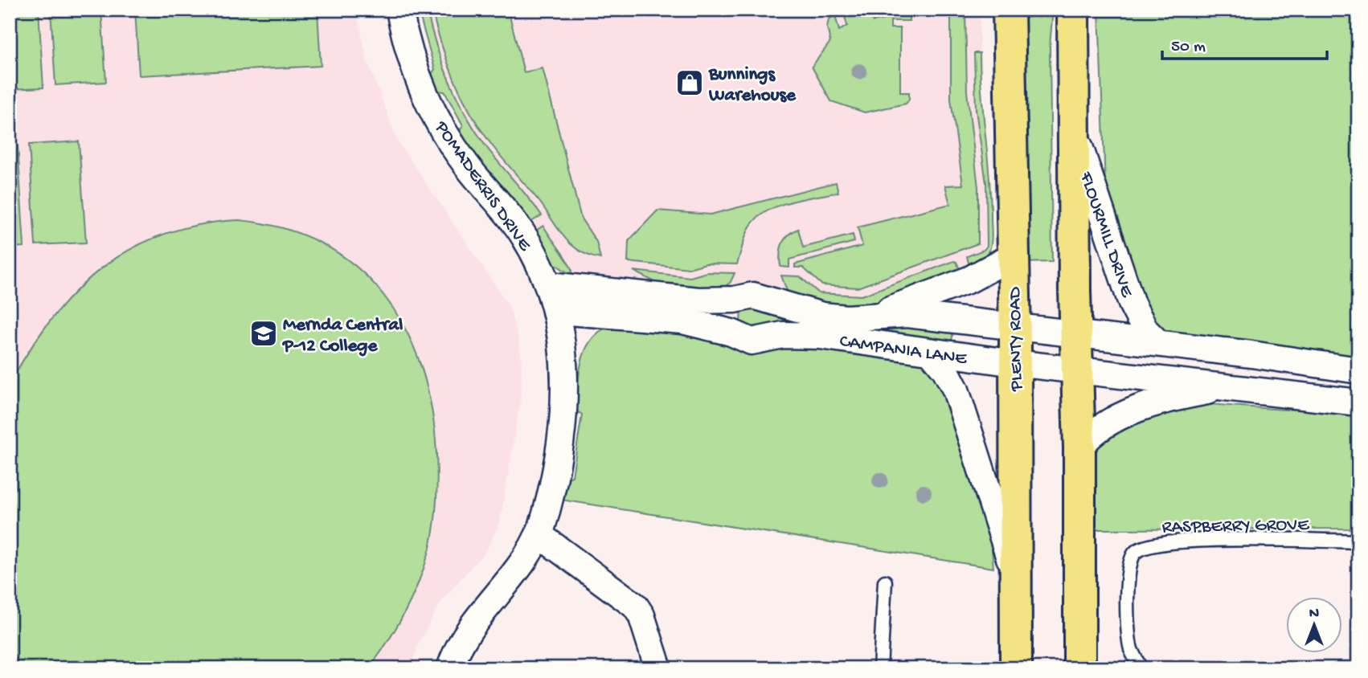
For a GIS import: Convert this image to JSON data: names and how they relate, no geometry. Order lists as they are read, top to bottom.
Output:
{
  "streets": {
    "highway": ["PLENTY ROAD"],
    "street": ["POMADERRIS DRIVE", "FLOURMILL DRIVE", "CAMPANIA LANE"],
    "lane": ["RASPBERRY GROVE"]
  },
  "crossings": [
    ["POMADERRIS DRIVE", "CAMPANIA LANE"],
    ["PLENTY ROAD", "CAMPANIA LANE"]
  ],
  "places": {
    "shop": ["Bunnings Warehouse"],
    "school or university": ["Mernda Central P-12 College"]
  },
  "scale_bar": "50 m",
  "north": "top"
}
